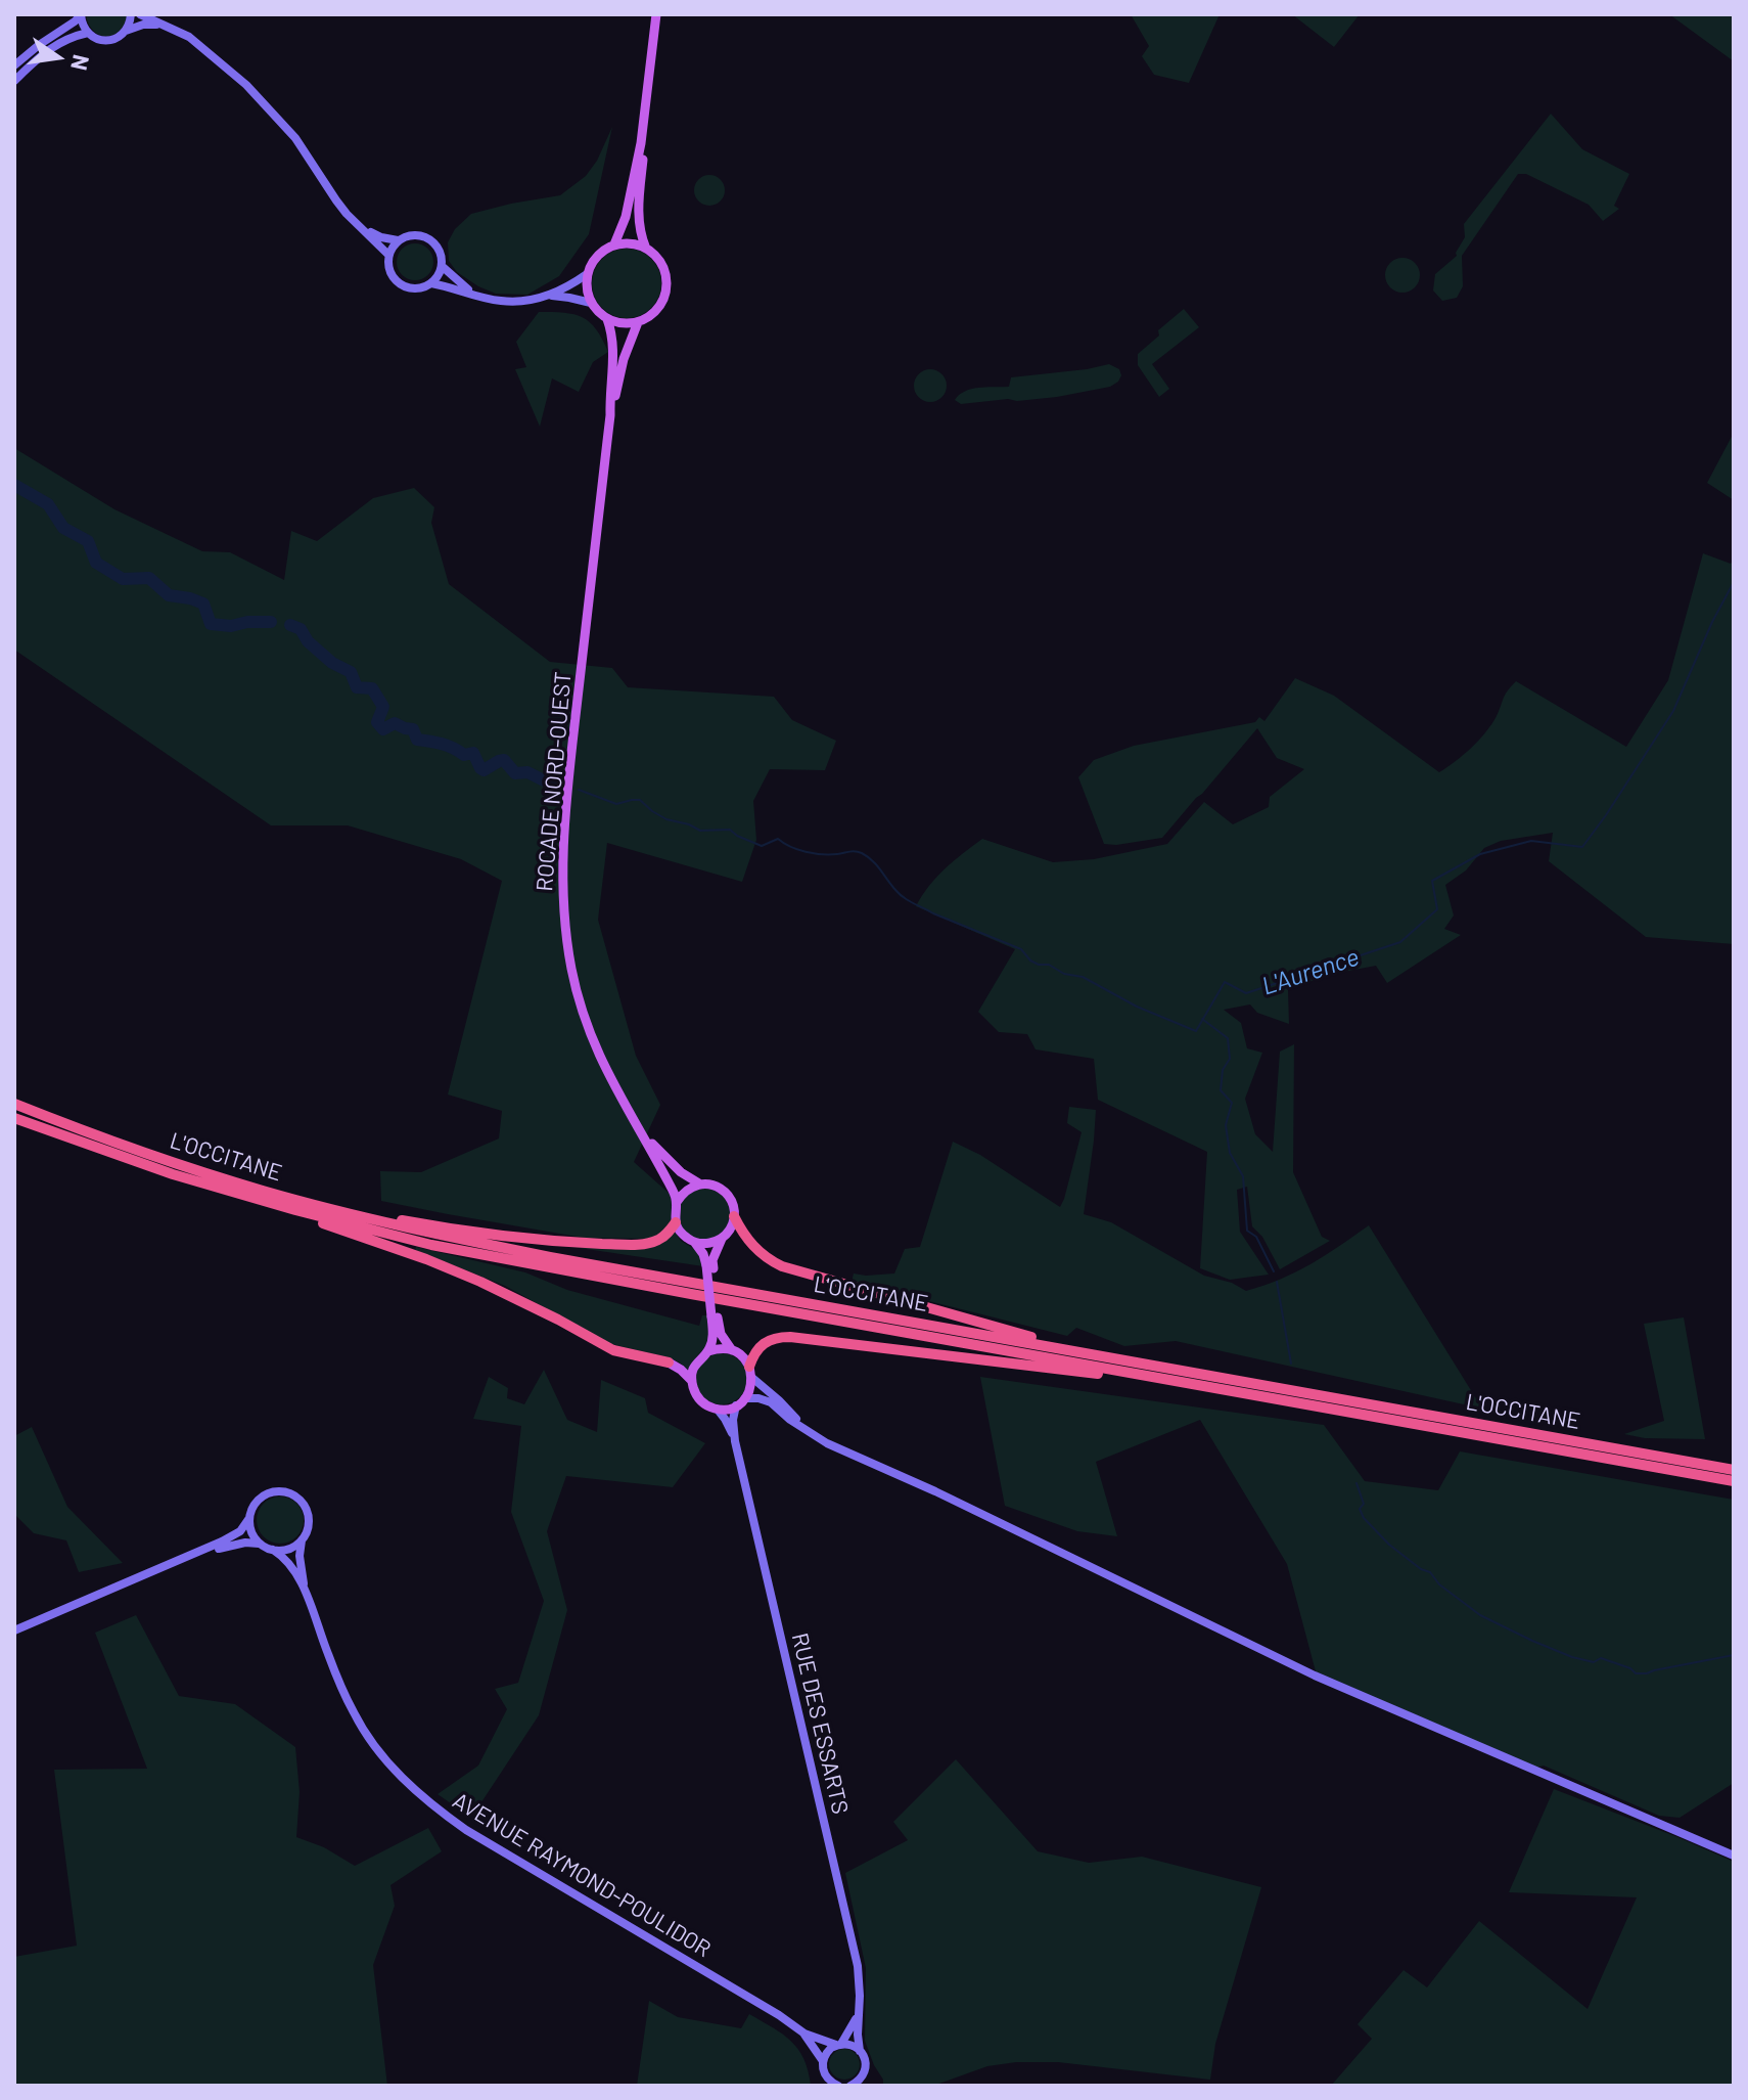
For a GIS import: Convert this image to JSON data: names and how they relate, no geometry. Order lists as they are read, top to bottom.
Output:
{
  "streets": {
    "highway": ["L'OCCITANE"],
    "main road": ["ROCADE NORD-OUEST", "RUE DES ESSARTS", "AVENUE RAYMOND-POULIDOR"]
  },
  "crossings": [
    ["RUE DES ESSARTS", "AVENUE RAYMOND-POULIDOR"]
  ],
  "water": ["L'Aurence"],
  "north": "right"
}
